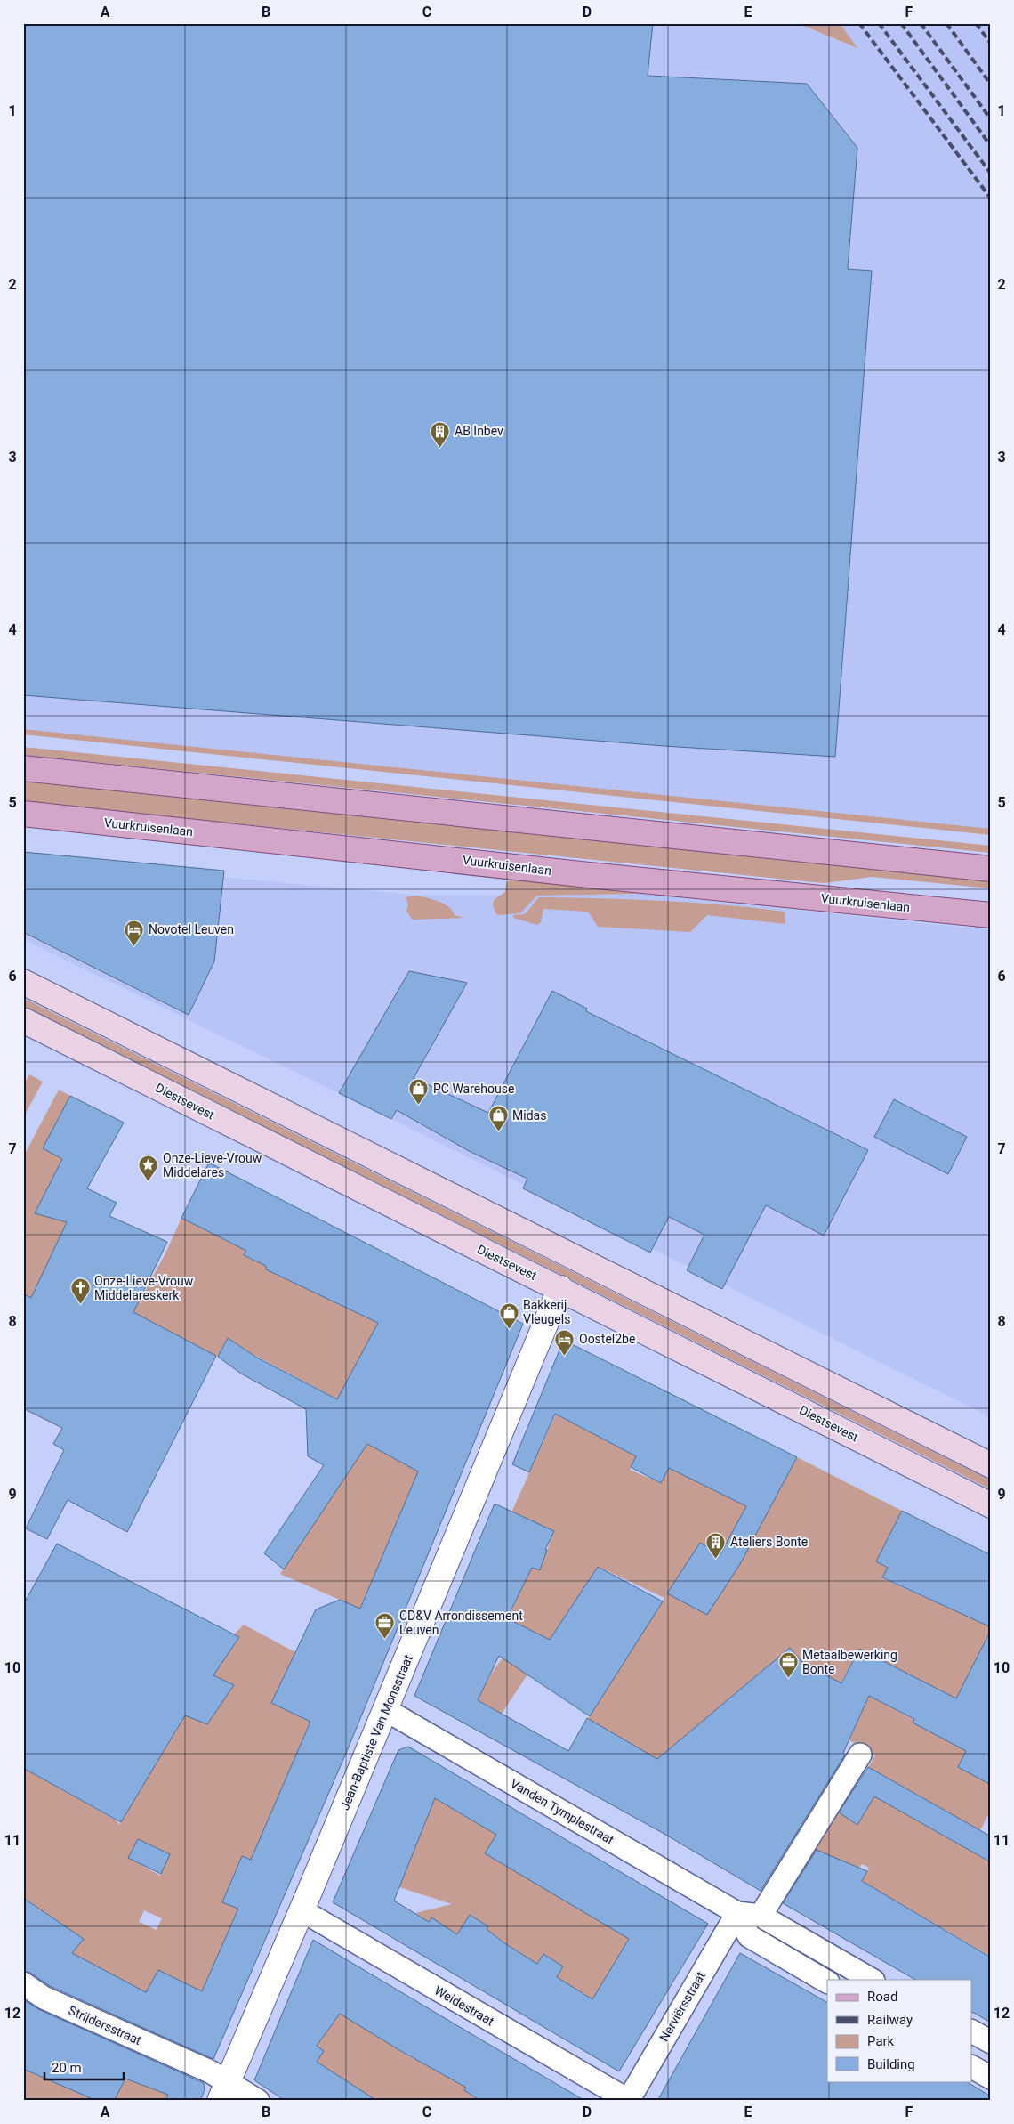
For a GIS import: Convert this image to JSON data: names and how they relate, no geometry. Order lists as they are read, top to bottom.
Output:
{
  "streets": {
    "main road": ["Vuurkruisenlaan", "Diestsevest"],
    "street": [
      "Jean-Baptiste Van Monsstraat",
      "Vanden Tymplestraat",
      "Weidestraat",
      "Nerviërsstraat",
      "Strijdersstraat"
    ]
  },
  "crossings": [
    ["Diestsevest", "Jean-Baptiste Van Monsstraat"],
    ["Jean-Baptiste Van Monsstraat", "Vanden Tymplestraat"],
    ["Jean-Baptiste Van Monsstraat", "Weidestraat"],
    ["Jean-Baptiste Van Monsstraat", "Strijdersstraat"],
    ["Vanden Tymplestraat", "Nerviërsstraat"],
    ["Weidestraat", "Nerviërsstraat"]
  ],
  "places": {
    "building": ["AB Inbev", "Ateliers Bonte"],
    "hotel": ["Novotel Leuven", "Oostel2be"],
    "shop": ["PC Warehouse", "Midas", "Bakkerij Vleugels"],
    "place": ["Onze-Lieve-Vrouw Middelares"],
    "church": ["Onze-Lieve-Vrouw Middelareskerk"],
    "office": ["CD&V Arrondissement Leuven", "Metaalbewerking Bonte"]
  },
  "legend": [
    "Road",
    "Railway",
    "Park",
    "Building"
  ],
  "scale_bar": "20 m",
  "grid": {
    "columns": [
      "A",
      "B",
      "C",
      "D",
      "E",
      "F"
    ],
    "rows": [
      "1",
      "2",
      "3",
      "4",
      "5",
      "6",
      "7",
      "8",
      "9",
      "10",
      "11",
      "12"
    ]
  }
}
